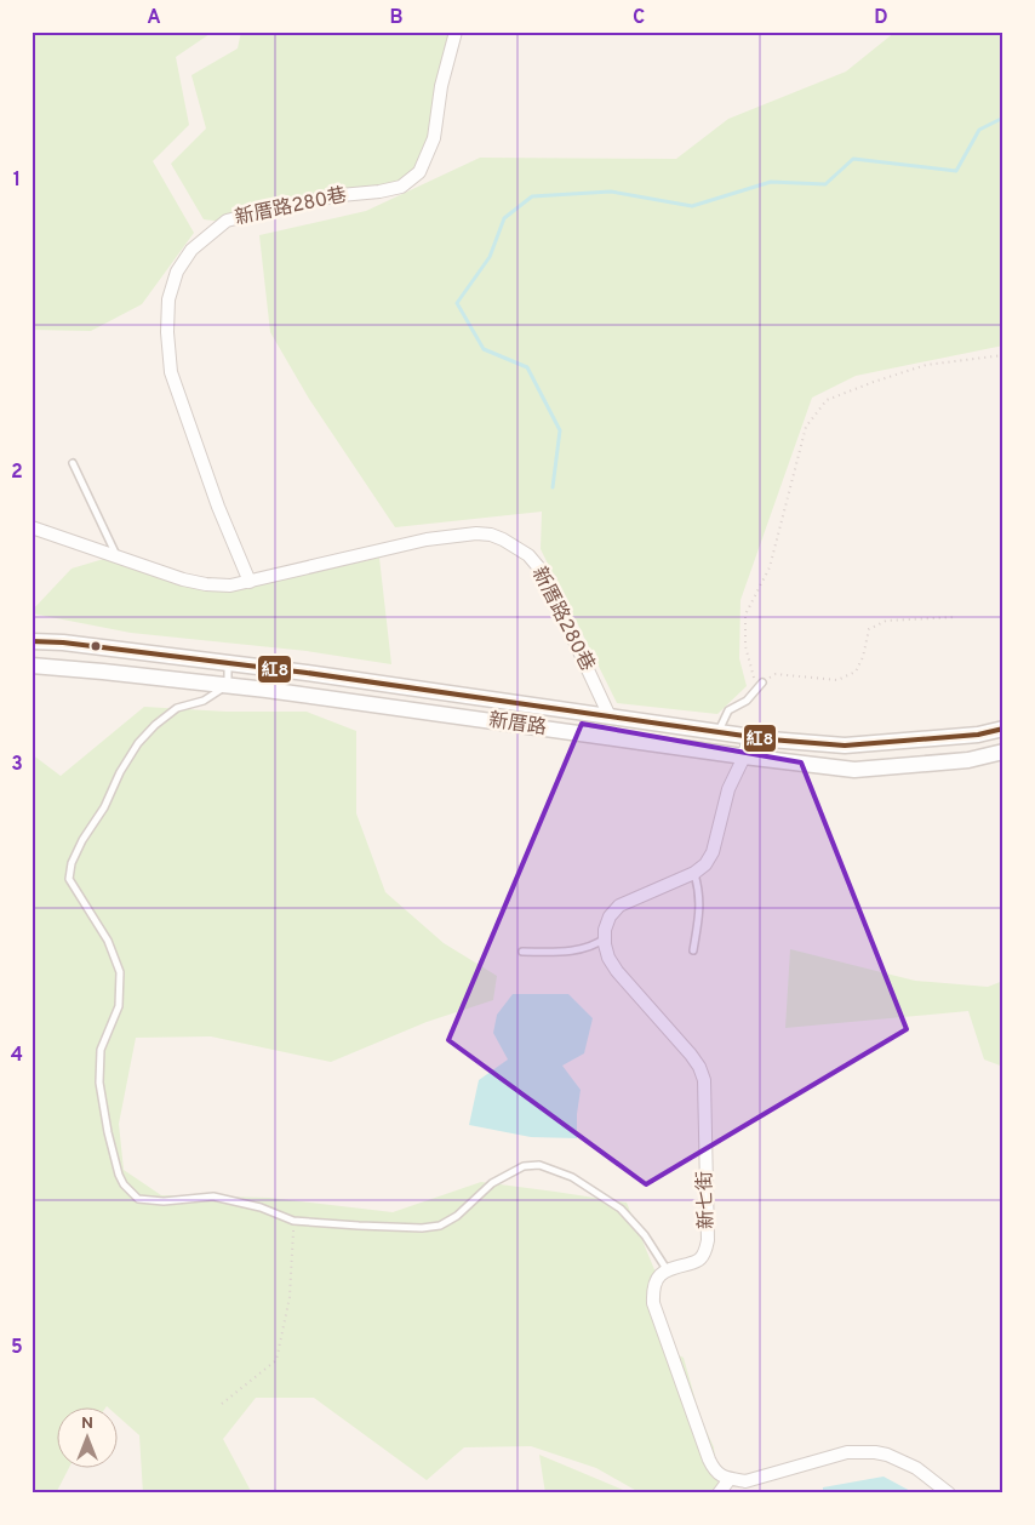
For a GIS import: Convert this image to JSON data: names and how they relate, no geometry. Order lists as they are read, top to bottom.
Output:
{
  "streets": {
    "street": ["新厝路280巷", "新厝路", "新七街"]
  },
  "crossings": [
    ["新厝路280巷", "新厝路"]
  ],
  "lines": ["transit line 紅8"],
  "north": "top",
  "grid": {
    "columns": [
      "A",
      "B",
      "C",
      "D"
    ],
    "rows": [
      "1",
      "2",
      "3",
      "4",
      "5"
    ]
  }
}
